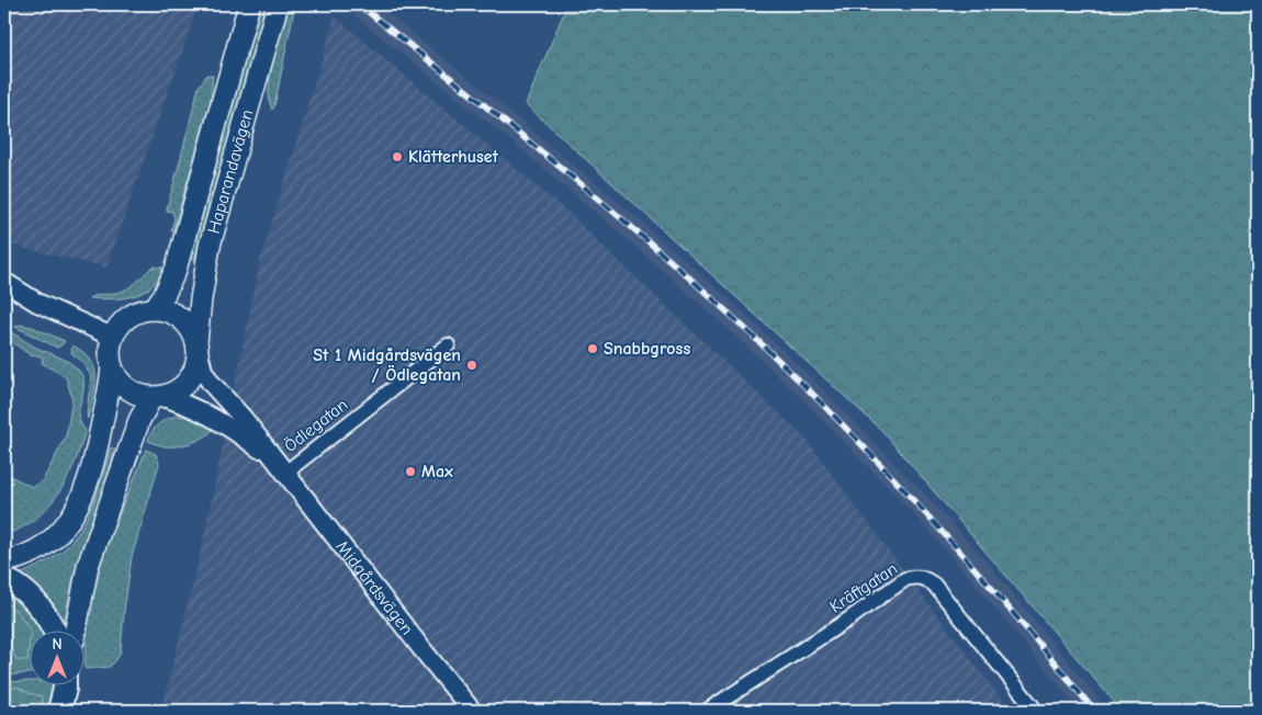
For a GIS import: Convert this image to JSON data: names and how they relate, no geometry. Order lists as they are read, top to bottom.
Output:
{
  "streets": {
    "main road": ["Haparandavägen"],
    "street": ["Ödlegatan", "Midgårdsvägen", "Kräftgatan"]
  },
  "crossings": [
    ["Haparandavägen", "Midgårdsvägen"],
    ["Ödlegatan", "Midgårdsvägen"]
  ],
  "places": [
    "Klätterhuset",
    "Snabbgross",
    "St 1 Midgårdsvägen / Ödlegatan",
    "Max"
  ],
  "north": "top"
}
